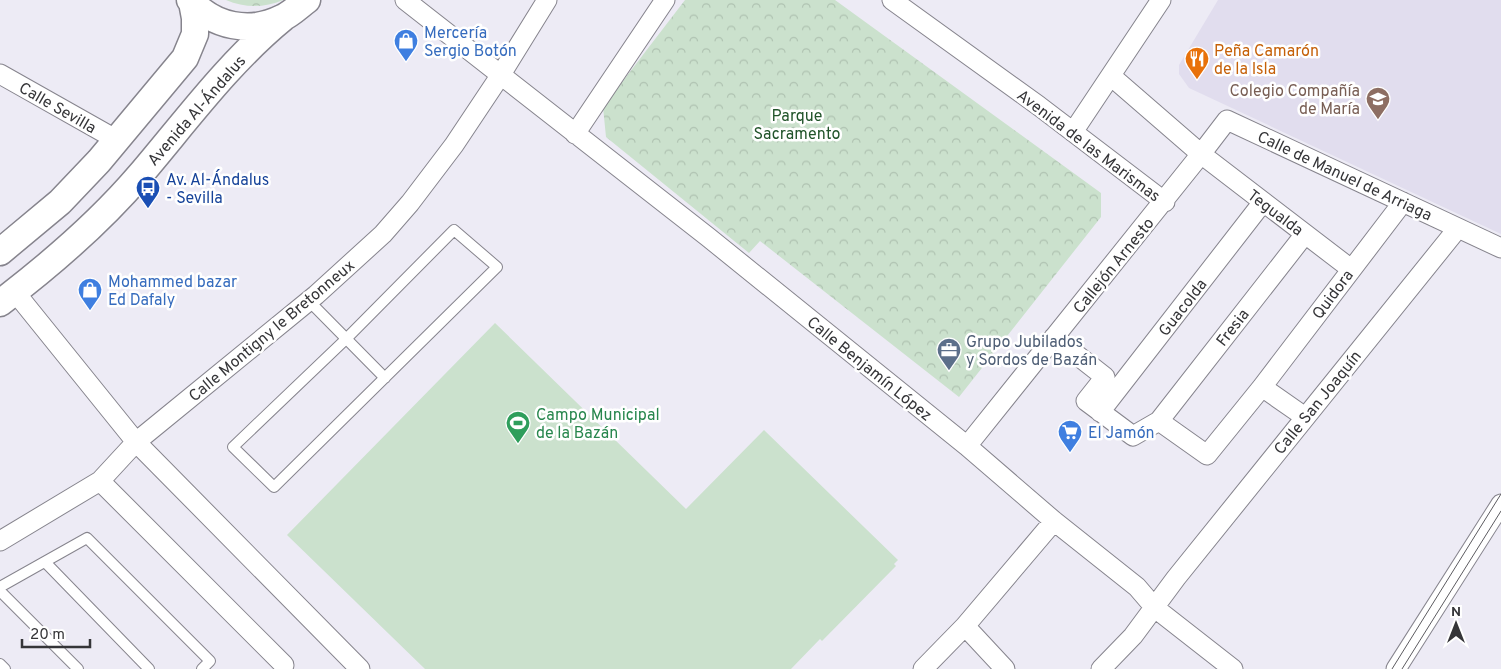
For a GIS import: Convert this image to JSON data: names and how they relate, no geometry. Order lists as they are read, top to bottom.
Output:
{
  "streets": {
    "street": [
      "Calle Sevilla",
      "Avenida Al-Ándalus",
      "Avenida de las Marismas",
      "Calle de Manuel de Arriaga",
      "Tegualda",
      "Callejón Arnesto",
      "Quidora",
      "Guacolda",
      "Fresia",
      "Calle Montigny le Bretonneux",
      "Calle Benjamín López",
      "Calle San Joaquín"
    ]
  },
  "crossings": [
    ["Avenida de las Marismas", "Calle de Manuel de Arriaga"],
    ["Avenida de las Marismas", "Tegualda"],
    ["Avenida de las Marismas", "Callejón Arnesto"],
    ["Calle de Manuel de Arriaga", "Tegualda"],
    ["Calle de Manuel de Arriaga", "Quidora"],
    ["Calle de Manuel de Arriaga", "Calle San Joaquín"],
    ["Tegualda", "Quidora"],
    ["Tegualda", "Guacolda"],
    ["Tegualda", "Fresia"],
    ["Callejón Arnesto", "Calle Benjamín López"],
    ["Quidora", "Fresia"],
    ["Calle Montigny le Bretonneux", "Calle Benjamín López"],
    ["Calle Benjamín López", "Calle San Joaquín"]
  ],
  "parks": ["Parque Sacramento"],
  "places": {
    "shop": ["Mercería Sergio Botón", "Mohammed bazar Ed Dafaly"],
    "restaurant": ["Peña Camarón de la Isla"],
    "school or university": ["Colegio Compañía de María"],
    "bus stop": ["Av. Al-Ándalus - Sevilla"],
    "office": ["Grupo Jubilados y Sordos de Bazán"],
    "sports": ["Campo Municipal de la Bazán"],
    "supermarket": ["El Jamón"]
  },
  "scale_bar": "20 m",
  "north": "top"
}
